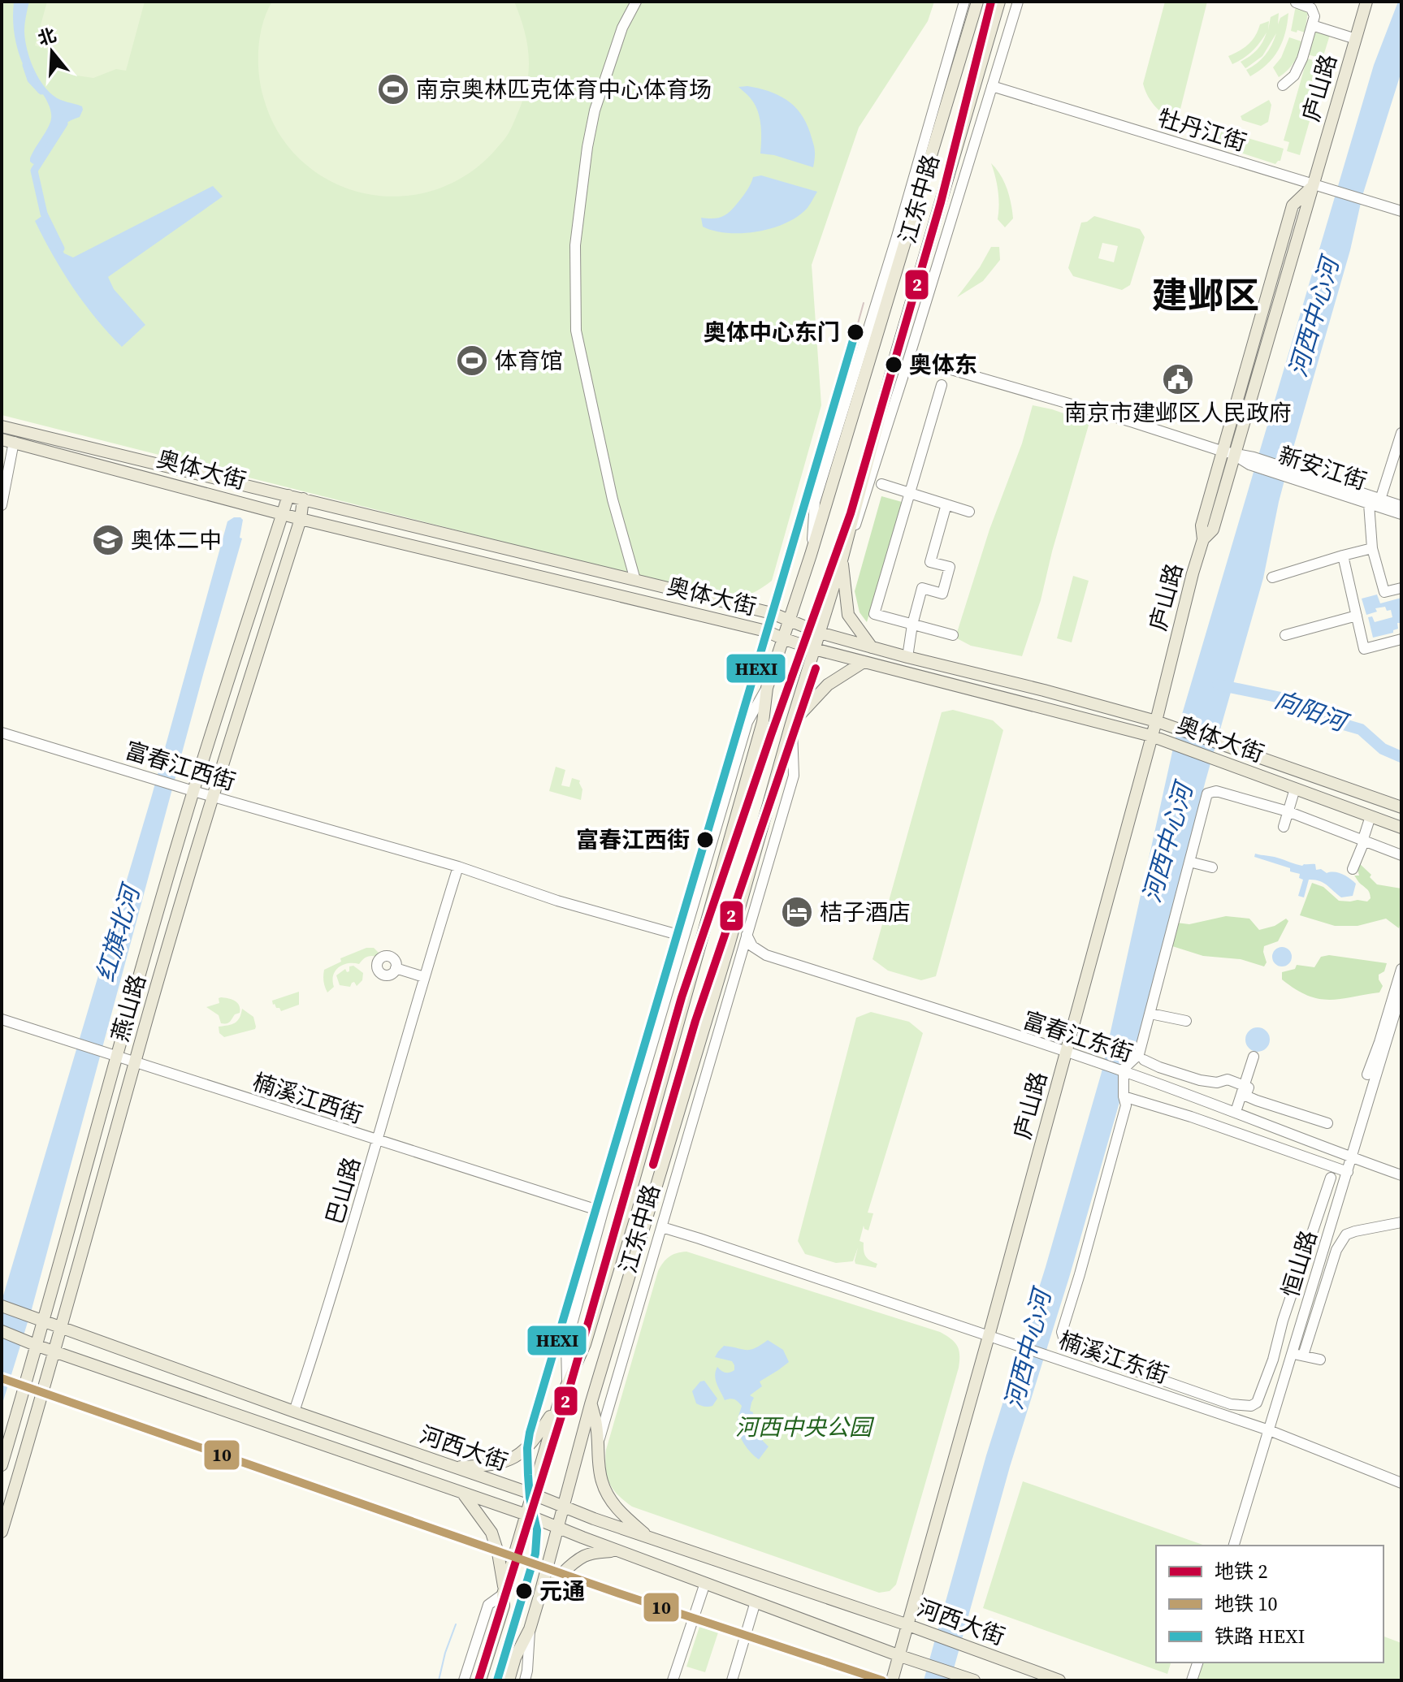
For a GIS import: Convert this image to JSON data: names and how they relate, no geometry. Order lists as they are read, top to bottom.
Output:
{
  "streets": {
    "main road": [
      "庐山路",
      "江东中路",
      "奥体大街",
      "燕山路",
      "河西大街"
    ],
    "street": [
      "牡丹江街",
      "新安江街",
      "富春江西街",
      "富春江东街",
      "楠溪江西街",
      "巴山路",
      "恒山路",
      "楠溪江东街"
    ]
  },
  "crossings": [
    ["庐山路", "牡丹江街"],
    ["庐山路", "新安江街"],
    ["庐山路", "奥体大街"],
    ["庐山路", "富春江东街"],
    ["庐山路", "楠溪江东街"],
    ["庐山路", "河西大街"],
    ["牡丹江街", "江东中路"],
    ["江东中路", "新安江街"],
    ["江东中路", "奥体大街"],
    ["江东中路", "富春江西街"],
    ["江东中路", "富春江东街"],
    ["江东中路", "楠溪江西街"],
    ["江东中路", "楠溪江东街"],
    ["江东中路", "河西大街"],
    ["奥体大街", "燕山路"],
    ["富春江西街", "燕山路"],
    ["富春江西街", "巴山路"],
    ["燕山路", "楠溪江西街"],
    ["燕山路", "河西大街"],
    ["富春江东街", "恒山路"],
    ["楠溪江西街", "巴山路"],
    ["巴山路", "河西大街"],
    ["恒山路", "楠溪江东街"]
  ],
  "districts": ["建邺区"],
  "water": ["河西中心河", "向阳河", "红旗北河"],
  "parks": ["河西中央公园"],
  "places": {
    "sports": ["南京奥林匹克体育中心体育场", "体育馆"],
    "other": [
      "奥体中心东门",
      "奥体东",
      "富春江西街",
      "元通"
    ],
    "public building": ["南京市建邺区人民政府"],
    "school or university": ["奥体二中"],
    "hotel": ["桔子酒店"]
  },
  "lines": ["metro line 2", "rail line HEXI", "metro line 10"],
  "legend": ["地铁 2", "地铁 10", "铁路 HEXI"],
  "north": "top"
}
